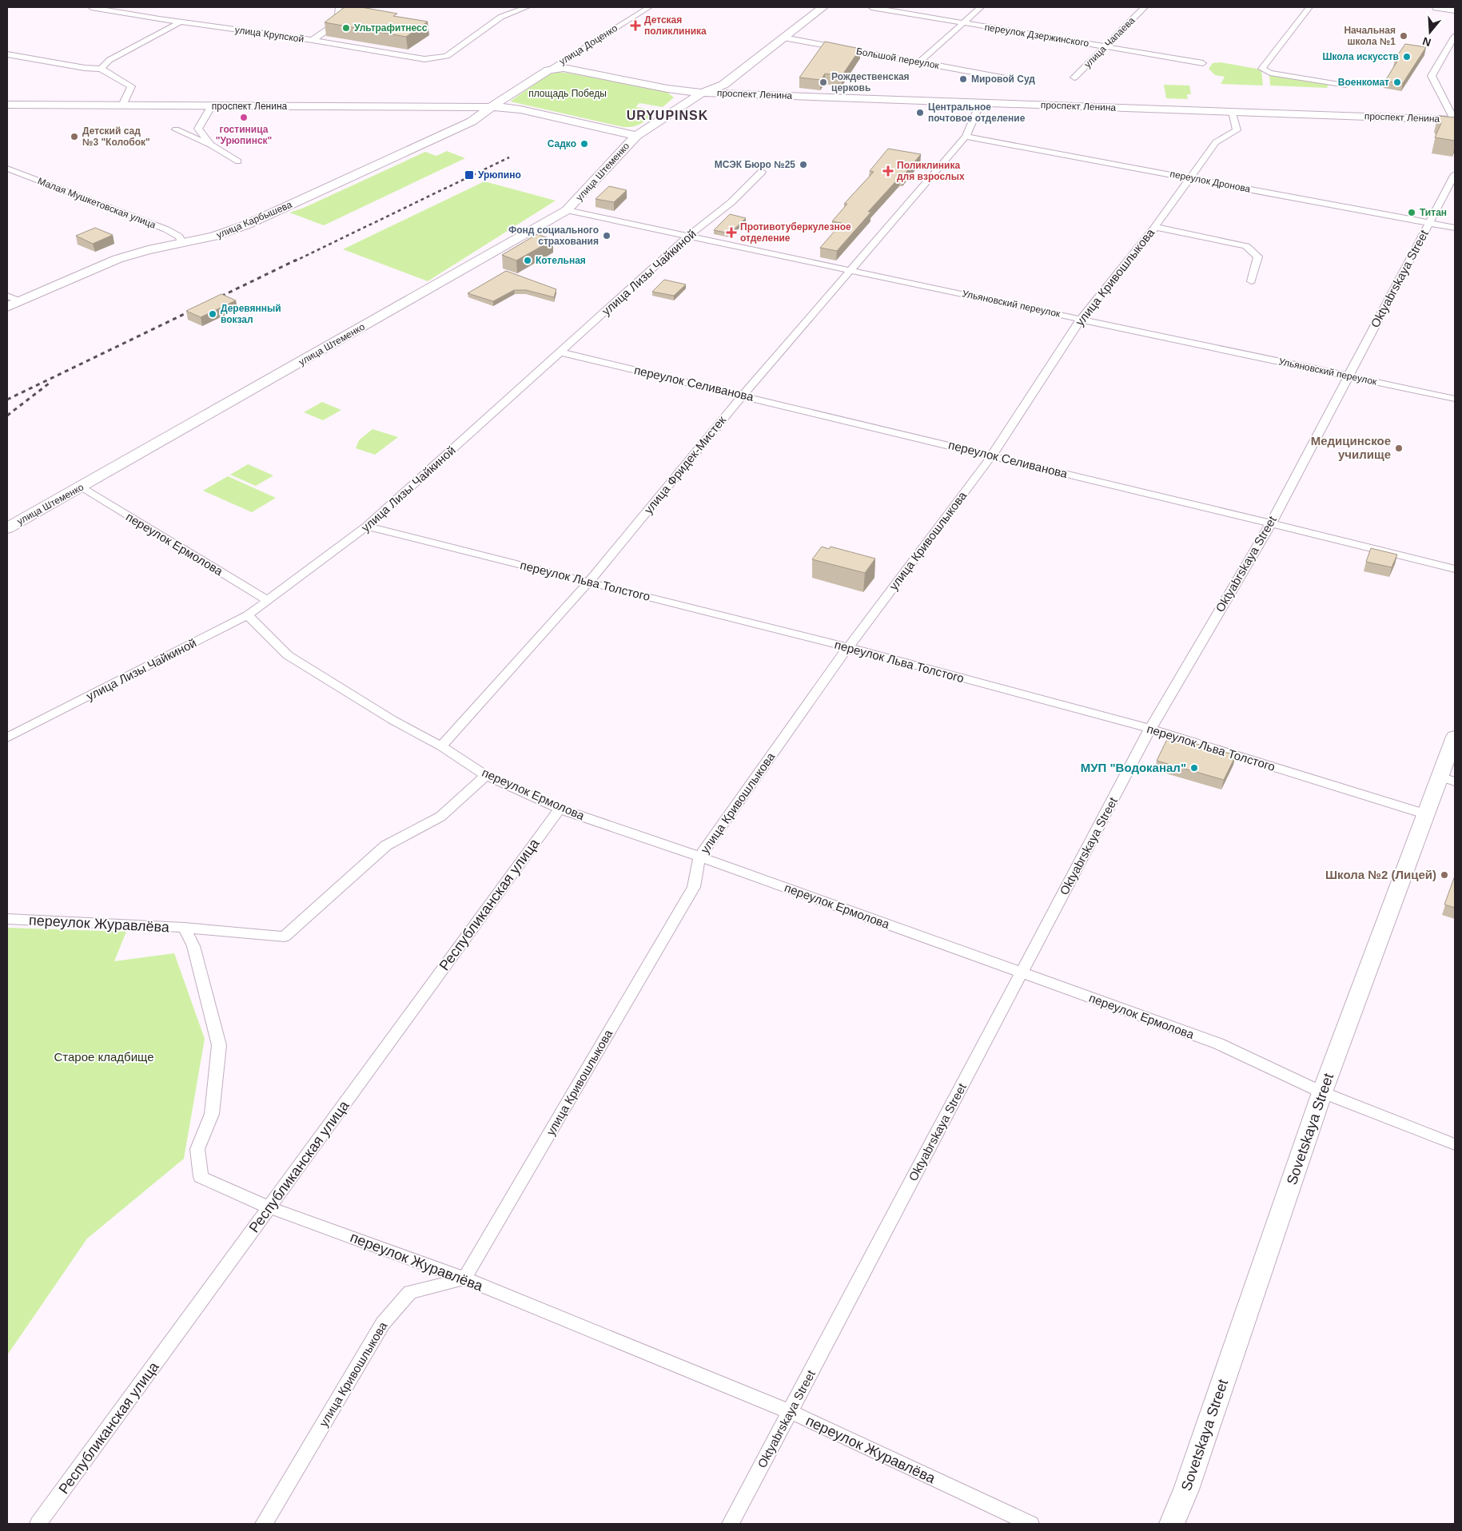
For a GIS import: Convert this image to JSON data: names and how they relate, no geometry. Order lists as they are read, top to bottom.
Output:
{
  "streets": {
    "main road": [
      "проспект Ленина",
      "улица Штеменко",
      "улица Карбышева",
      "Sovetskaya Street"
    ],
    "street": [
      "улица Крупской",
      "переулок Дзержинского",
      "улица Чапаева",
      "улица Доценко",
      "Большой переулок",
      "переулок Дронова",
      "Малая Мушкетовская улица",
      "улица Лизы Чайкиной",
      "улица Кривошлыкова",
      "Oktyabrskaya Street",
      "Ульяновский переулок",
      "переулок Селиванова",
      "улица Фридек-Мистек",
      "переулок Ермолова",
      "переулок Льва Толстого",
      "Республиканская улица",
      "переулок Журавлёва"
    ]
  },
  "crossings": [
    ["переулок Дзержинского", "улица Чапаева"],
    ["проспект Ленина", "улица Карбышева"],
    ["проспект Ленина", "улица Кривошлыкова"],
    ["проспект Ленина", "улица Фридек-Мистек"],
    ["улица Штеменко", "Ульяновский переулок"],
    ["улица Штеменко", "переулок Ермолова"],
    ["переулок Дронова", "улица Кривошлыкова"],
    ["переулок Дронова", "Oktyabrskaya Street"],
    ["переулок Дронова", "улица Фридек-Мистек"],
    ["Малая Мушкетовская улица", "улица Карбышева"],
    ["улица Лизы Чайкиной", "Ульяновский переулок"],
    ["улица Лизы Чайкиной", "переулок Селиванова"],
    ["улица Лизы Чайкиной", "переулок Ермолова"],
    ["улица Лизы Чайкиной", "переулок Льва Толстого"],
    ["улица Кривошлыкова", "Ульяновский переулок"],
    ["улица Кривошлыкова", "переулок Селиванова"],
    ["улица Кривошлыкова", "переулок Ермолова"],
    ["улица Кривошлыкова", "переулок Льва Толстого"],
    ["улица Кривошлыкова", "переулок Журавлёва"],
    ["Oktyabrskaya Street", "Ульяновский переулок"],
    ["Oktyabrskaya Street", "переулок Селиванова"],
    ["Oktyabrskaya Street", "переулок Ермолова"],
    ["Oktyabrskaya Street", "переулок Льва Толстого"],
    ["Oktyabrskaya Street", "переулок Журавлёва"],
    ["Ульяновский переулок", "улица Фридек-Мистек"],
    ["переулок Селиванова", "улица Фридек-Мистек"],
    ["улица Фридек-Мистек", "переулок Ермолова"],
    ["улица Фридек-Мистек", "переулок Льва Толстого"],
    ["переулок Ермолова", "Республиканская улица"],
    ["переулок Ермолова", "Sovetskaya Street"],
    ["переулок Льва Толстого", "Sovetskaya Street"],
    ["Республиканская улица", "переулок Журавлёва"]
  ],
  "districts": ["URYUPINSK"],
  "parks": ["площадь Победы", "Старое кладбище"],
  "places": {
    "health": ["Детская поликлиника", "Поликлиника для взрослых", "Противотуберкулезное отделение"],
    "other": [
      "Ультрафитнесс",
      "Начальная школа №1",
      "Школа искусств",
      "Мировой Суд",
      "Рождественская церковь",
      "Военкомат",
      "Центральное почтовое отделение",
      "гостиница \"Урюпинск\"",
      "Детский сад №3 \"Колобок\"",
      "Садко",
      "МСЭК Бюро №25",
      "Титан",
      "Фонд социального страхования",
      "Котельная",
      "Деревянный вокзал",
      "Медицинское училище",
      "МУП \"Водоканал\"",
      "Школа №2 (Лицей)"
    ],
    "transit": ["Урюпино"]
  },
  "north": "bottom"
}
